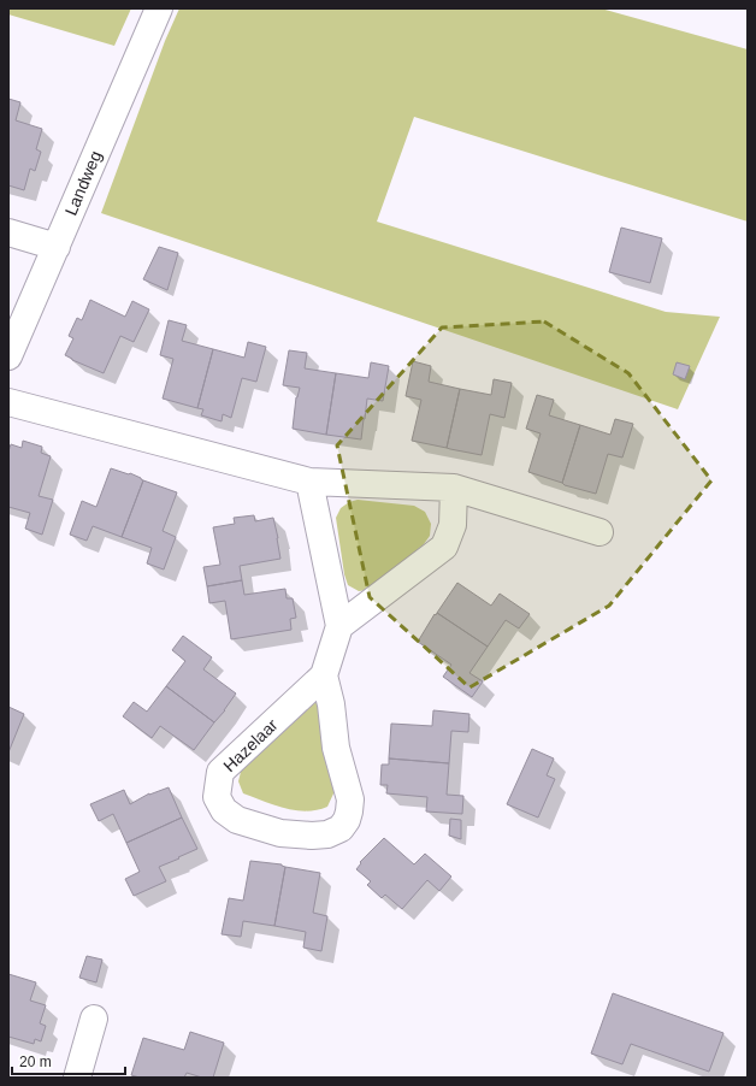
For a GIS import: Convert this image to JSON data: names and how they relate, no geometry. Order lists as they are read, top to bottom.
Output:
{
  "streets": {
    "street": ["Landweg", "Hazelaar"]
  },
  "scale_bar": "20 m"
}
